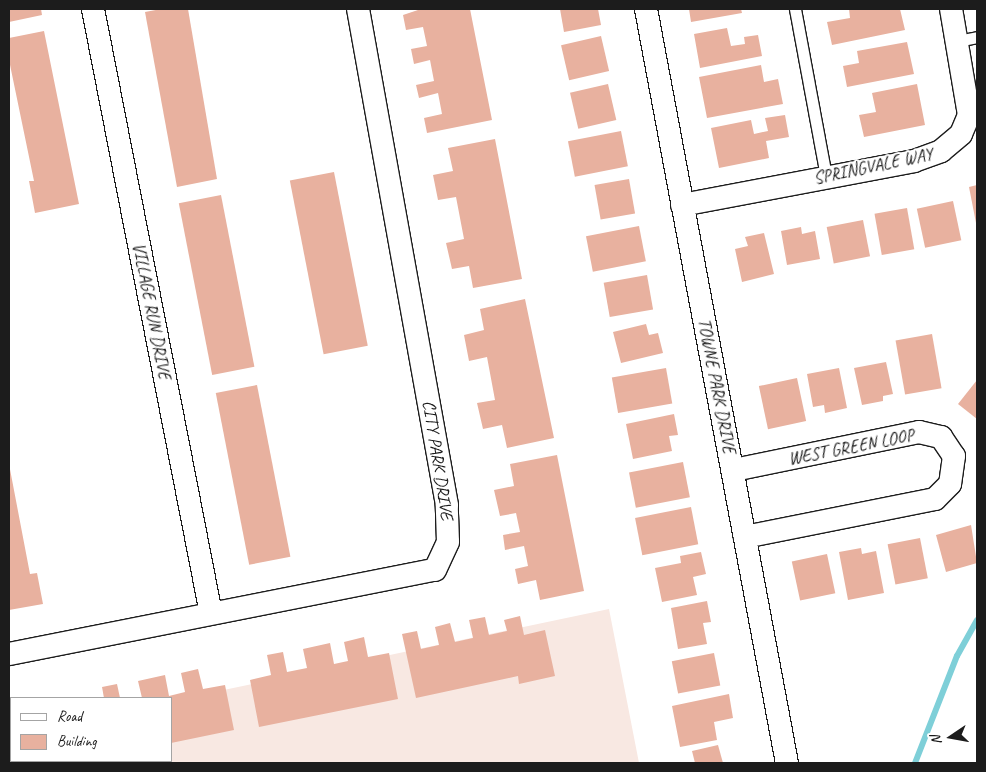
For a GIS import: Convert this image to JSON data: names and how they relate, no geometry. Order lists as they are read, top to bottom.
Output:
{
  "streets": {
    "street": [
      "SPRINGVALE WAY",
      "VILLAGE RUN DRIVE",
      "TOWNE PARK DRIVE",
      "WEST GREEN LOOP",
      "CITY PARK DRIVE"
    ]
  },
  "crossings": [
    ["SPRINGVALE WAY", "TOWNE PARK DRIVE"],
    ["VILLAGE RUN DRIVE", "CITY PARK DRIVE"],
    ["TOWNE PARK DRIVE", "WEST GREEN LOOP"]
  ],
  "legend": ["Road", "Building"],
  "north": "left"
}
